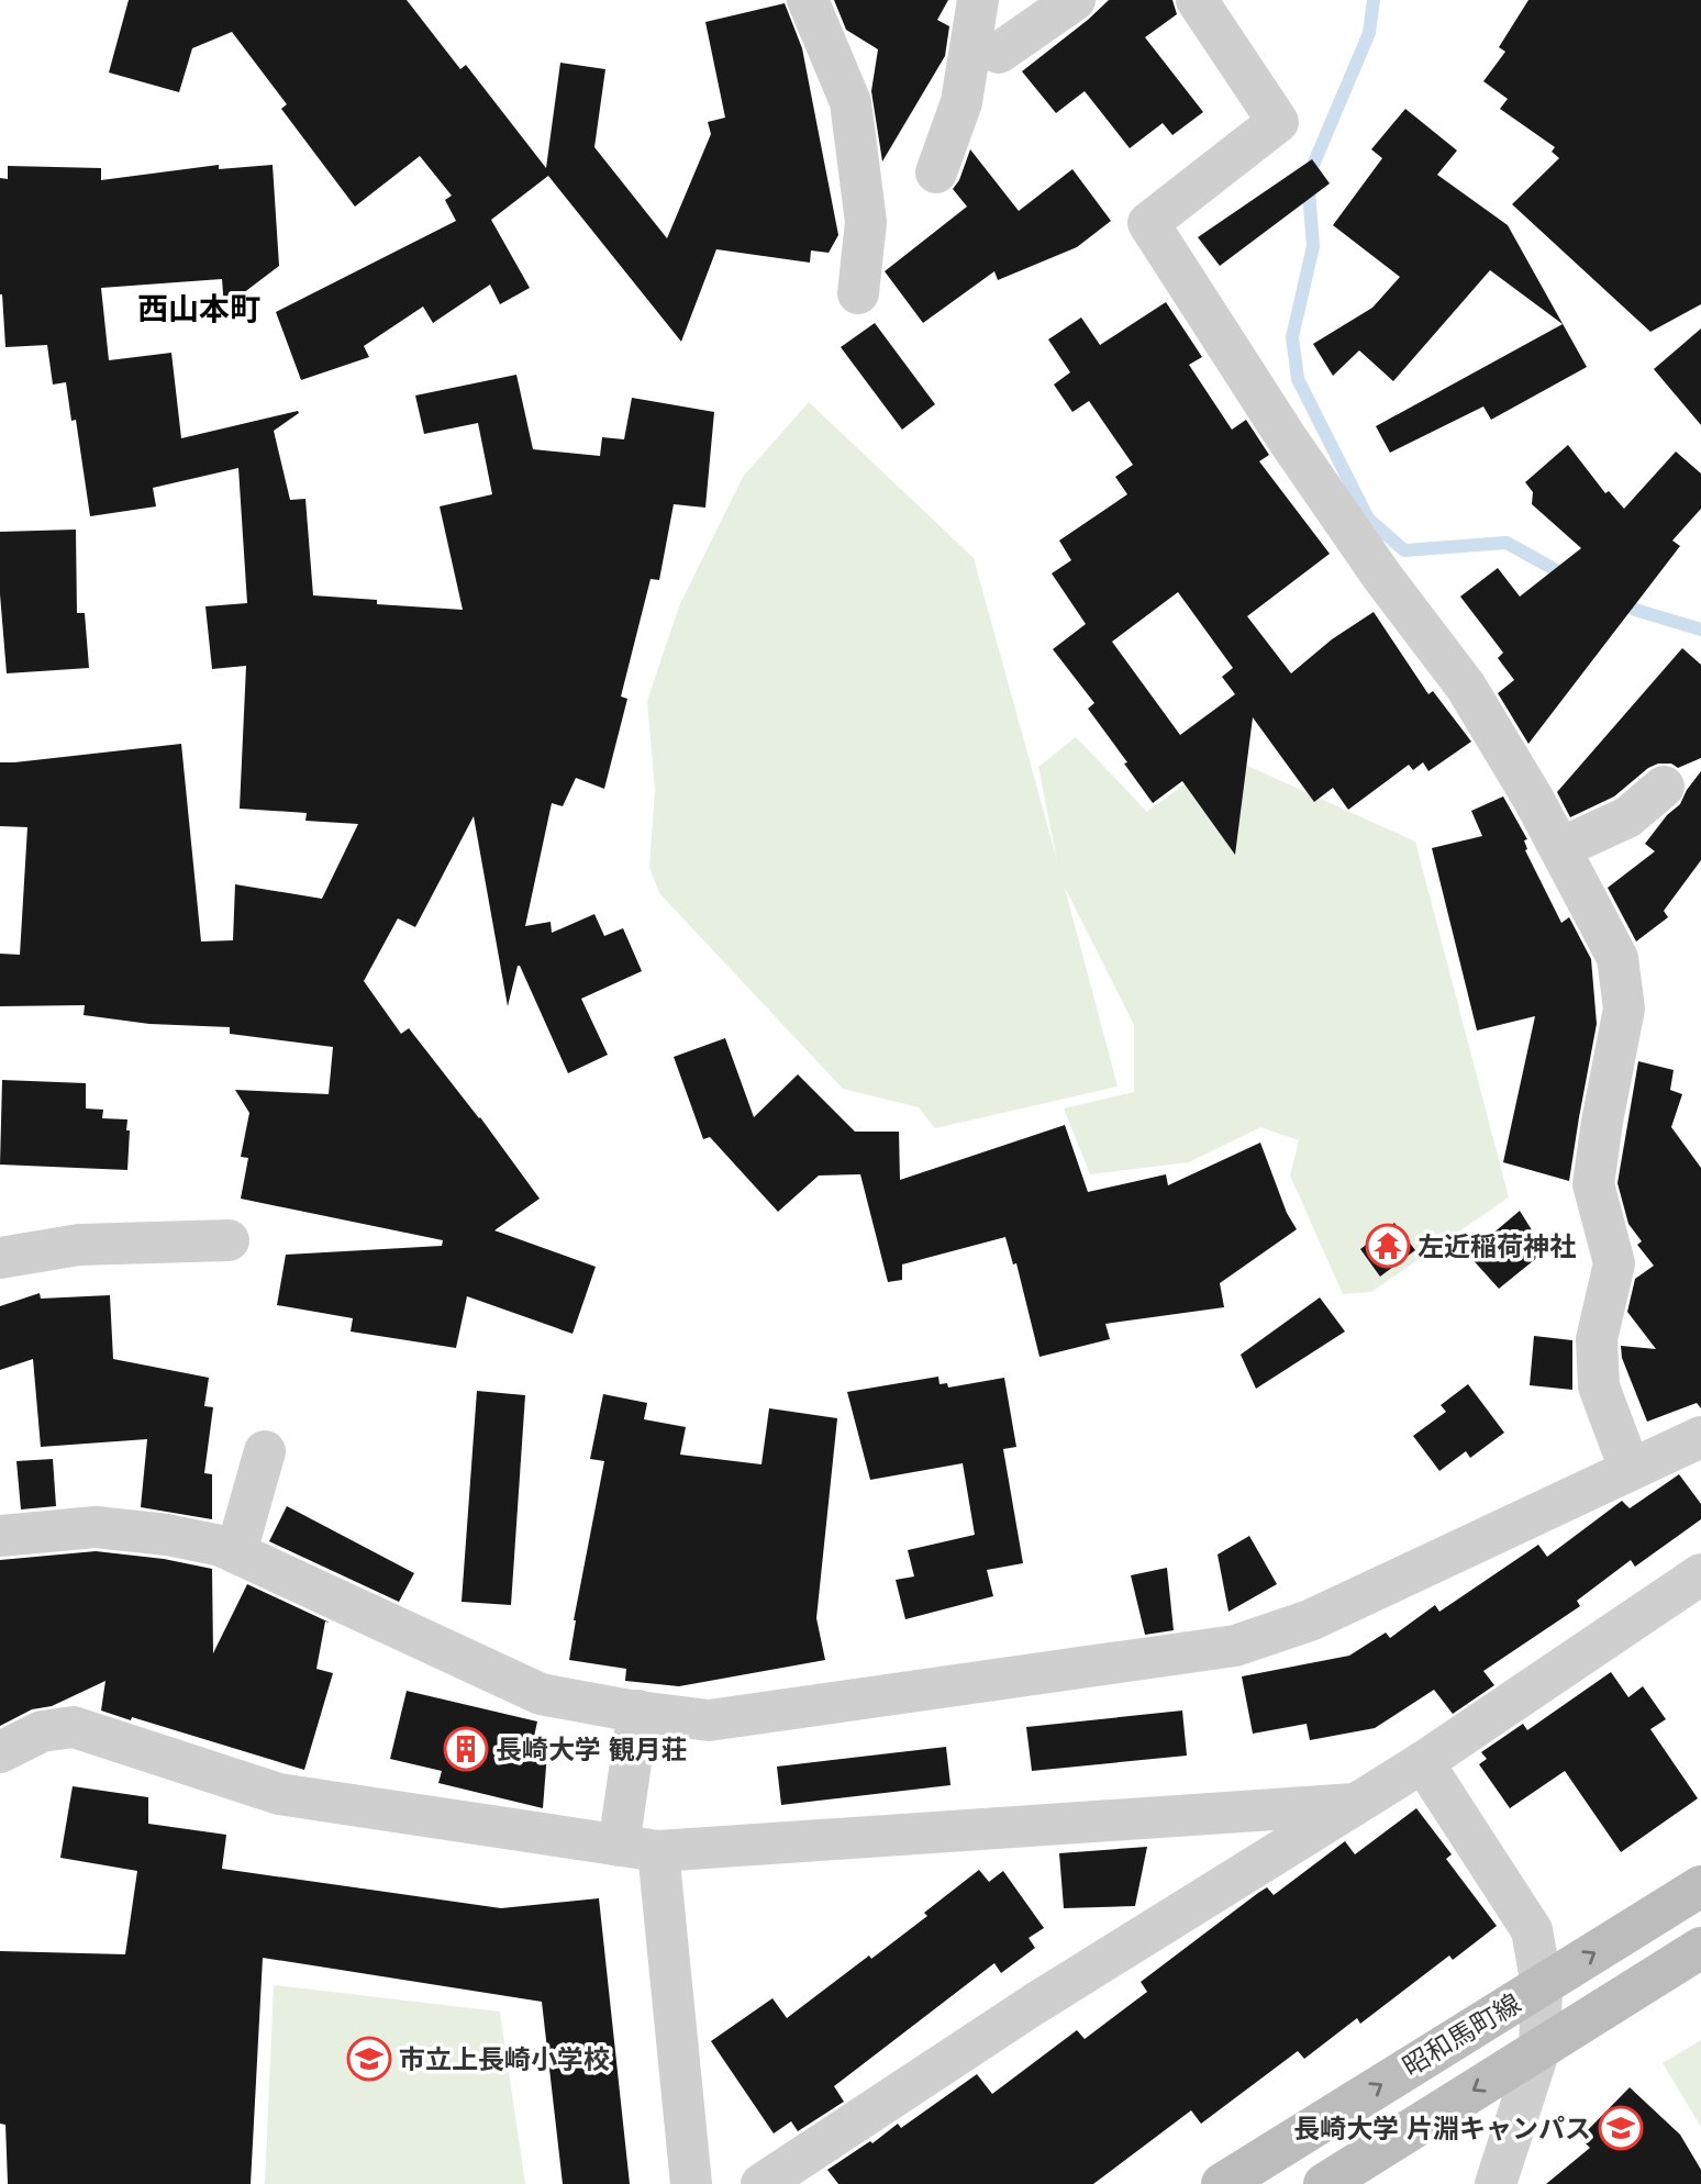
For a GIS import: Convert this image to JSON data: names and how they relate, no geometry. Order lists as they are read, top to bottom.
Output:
{
  "streets": {
    "main road": ["昭和馬町線"]
  },
  "districts": ["西山本町"],
  "places": {
    "temple": ["左近稲荷神社"],
    "building": ["長崎大学 観月荘"],
    "school or university": ["市立上長崎小学校", "長崎大学 片淵キャンパス"]
  }
}
